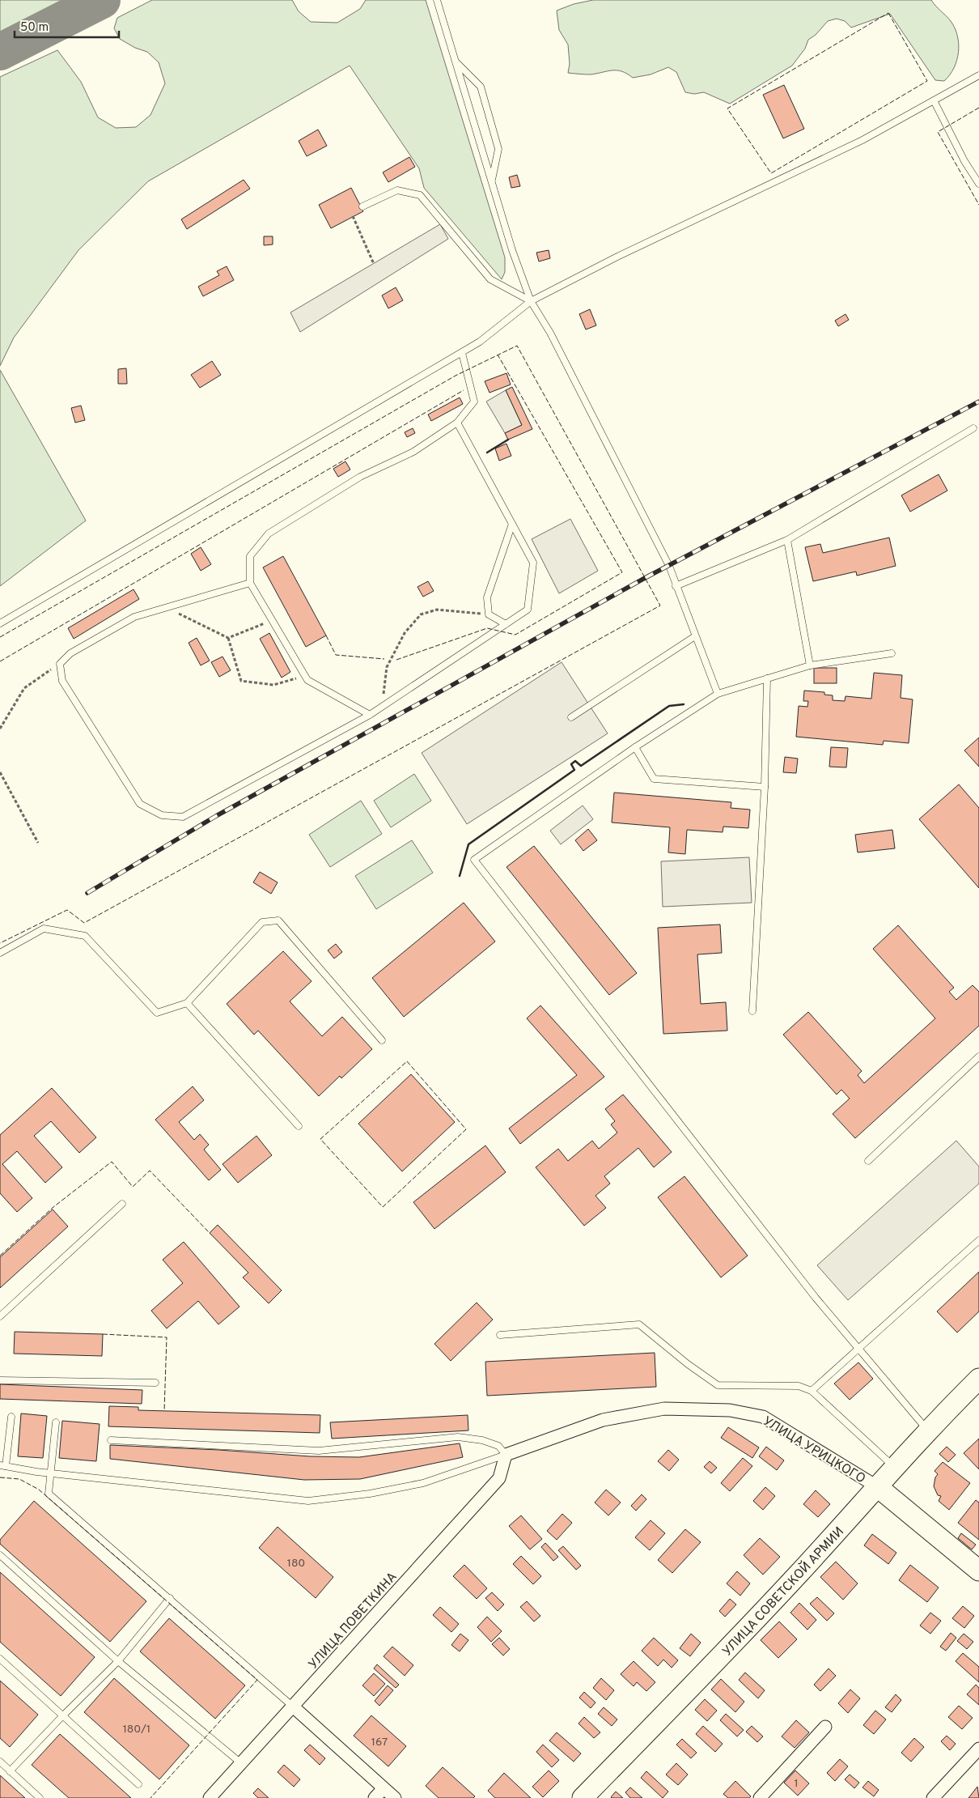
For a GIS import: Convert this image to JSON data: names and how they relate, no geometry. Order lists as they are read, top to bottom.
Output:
{
  "streets": {
    "main road": ["УЛИЦА УРИЦКОГО", "УЛИЦА СОВЕТСКОЙ АРМИИ"],
    "street": ["УЛИЦА ПОВЕТКИНА"]
  },
  "crossings": [
    ["УЛИЦА УРИЦКОГО", "УЛИЦА СОВЕТСКОЙ АРМИИ"],
    ["УЛИЦА УРИЦКОГО", "УЛИЦА ПОВЕТКИНА"]
  ],
  "house_numbers": [
    "180",
    "180/1",
    "167",
    "1"
  ],
  "scale_bar": "50 m"
}
